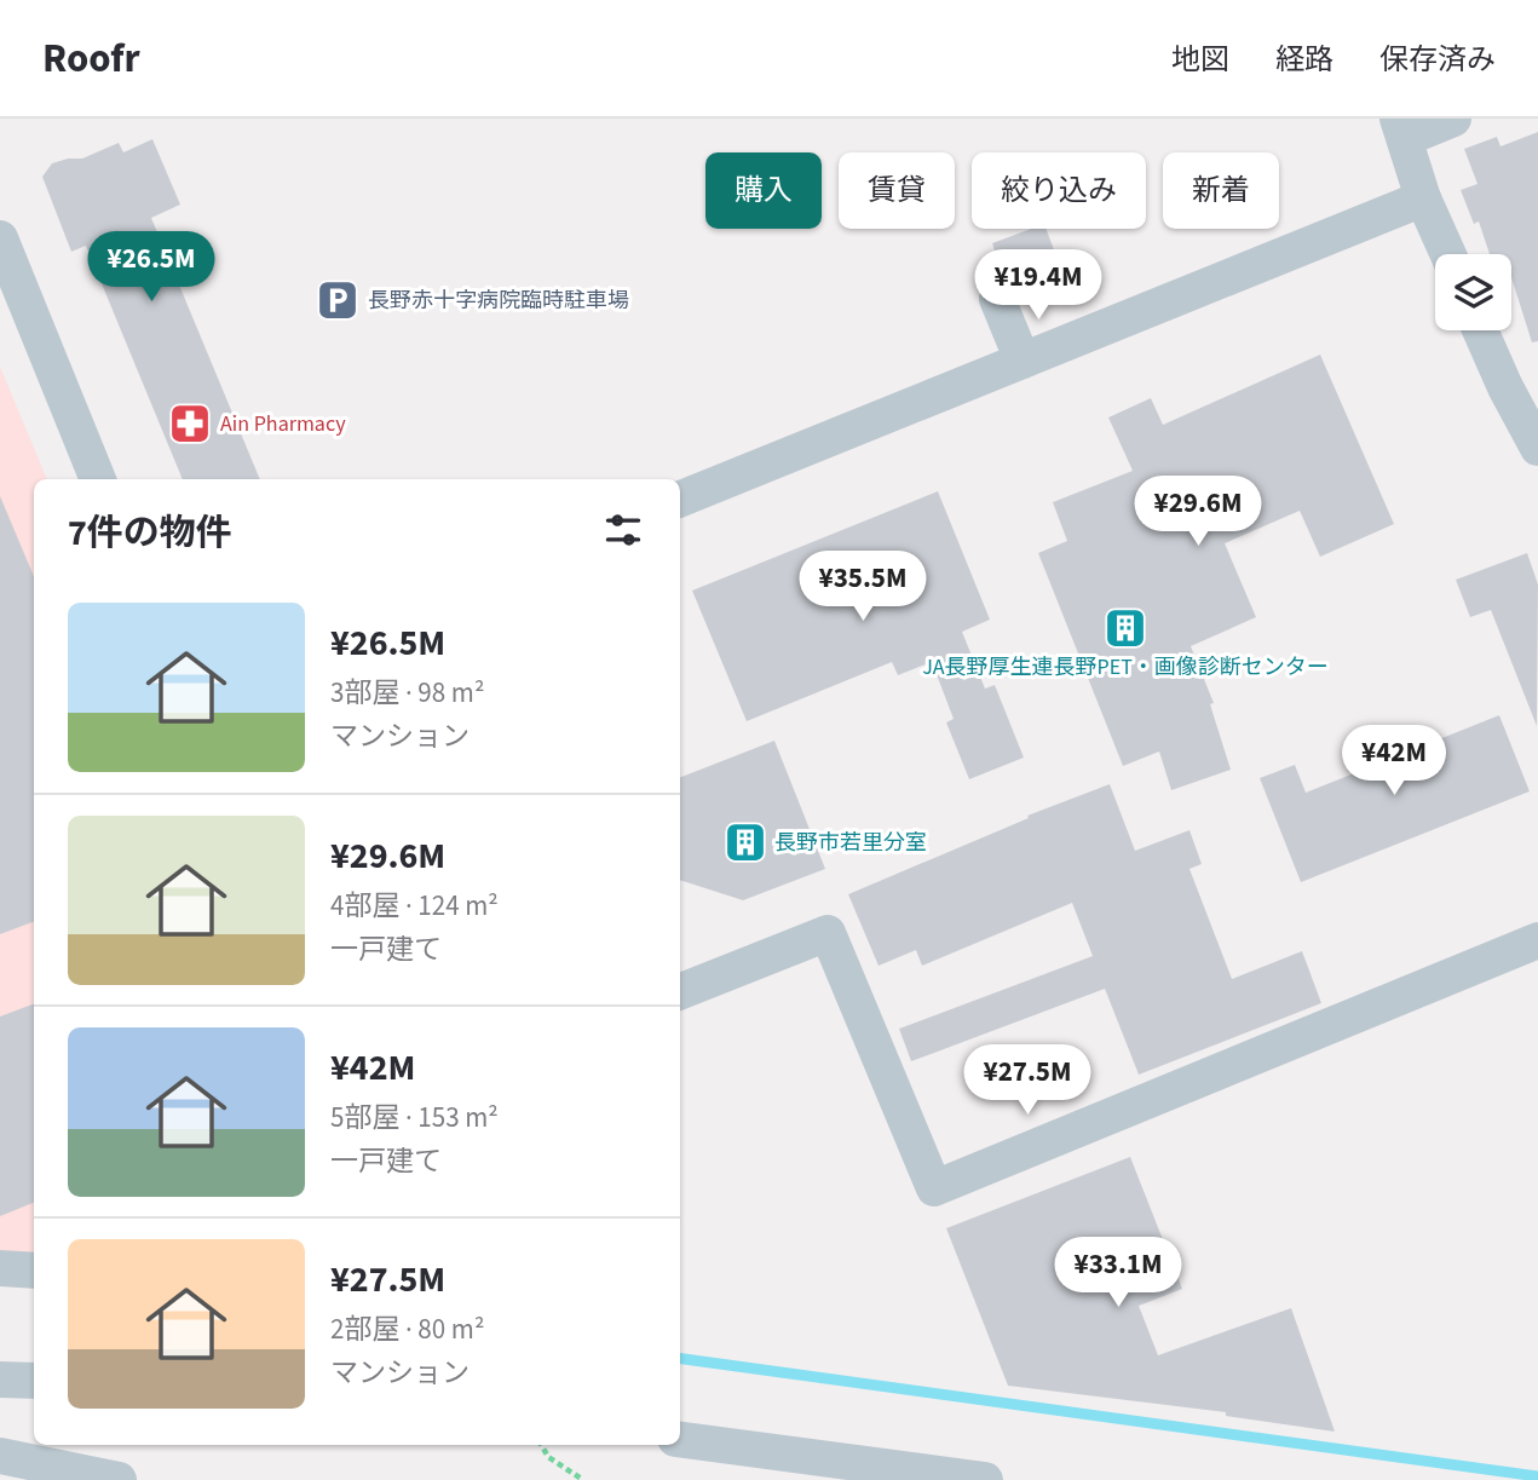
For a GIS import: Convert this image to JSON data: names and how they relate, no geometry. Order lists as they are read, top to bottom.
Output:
{
  "places": {
    "parking": ["長野赤十字病院臨時駐車場"],
    "pharmacy": ["Ain Pharmacy"],
    "building": ["JA長野厚生連長野PET・画像診断センター", "長野市若里分室"]
  },
  "page": {
    "header": "Roofr",
    "nav": ["地図", "経路", "保存済み"],
    "chip": [
      "購入",
      "賃貸",
      "絞り込み",
      "新着"
    ],
    "price": [
      "¥26.5M",
      "¥19.4M",
      "¥29.6M",
      "¥35.5M",
      "¥42M",
      "¥27.5M",
      "¥33.1M"
    ],
    "heading": "7件の物件",
    "list": [
      {
        "name": "¥26.5M",
        "note": "3部屋 · 98 m² · マンション"
      },
      {
        "name": "¥29.6M",
        "note": "4部屋 · 124 m² · 一戸建て"
      },
      {
        "name": "¥42M",
        "note": "5部屋 · 153 m² · 一戸建て"
      },
      {
        "name": "¥27.5M",
        "note": "2部屋 · 80 m² · マンション"
      }
    ]
  }
}
